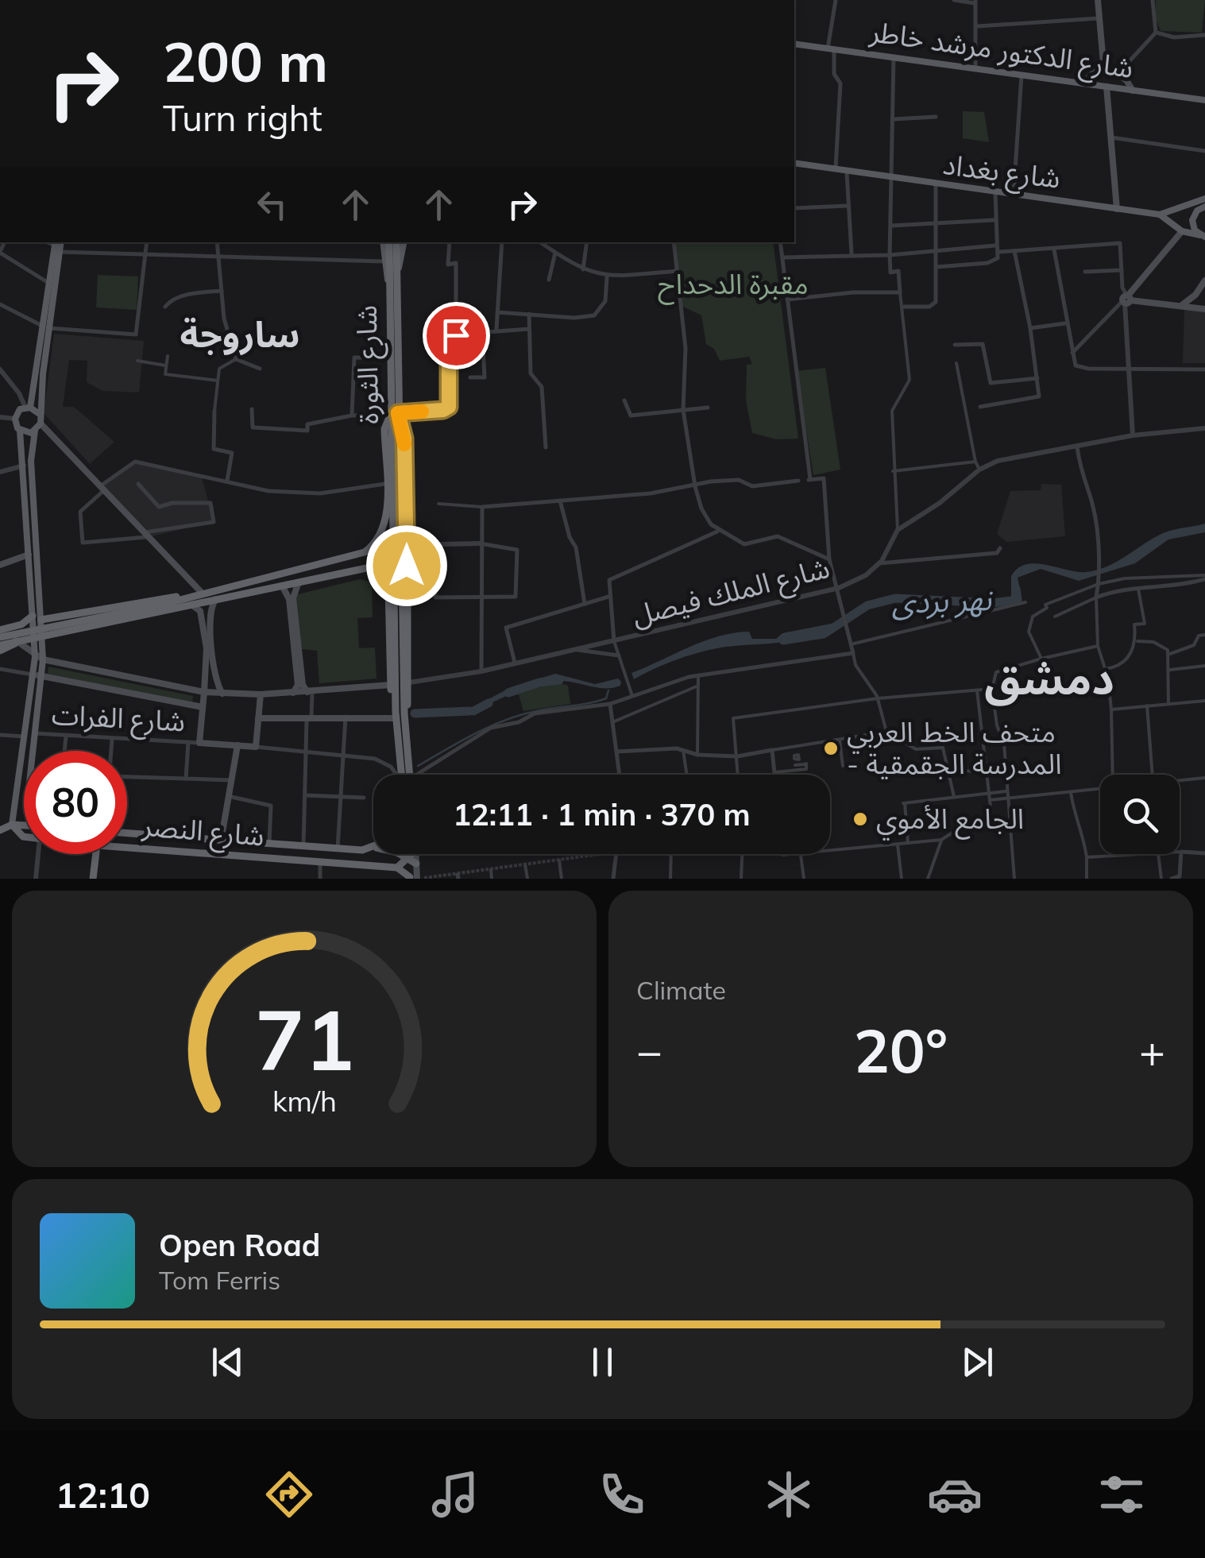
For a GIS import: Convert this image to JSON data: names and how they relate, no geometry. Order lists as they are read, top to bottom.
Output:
{
  "streets": {
    "highway": ["شارع الثورة", "شارع النصر"],
    "main road": ["شارع الدكتور مرشد خاطر", "شارع بغداد"],
    "street": ["شارع الملك فيصل", "شارع الفرات"]
  },
  "districts": ["ساروجة", "دمشق"],
  "water": ["نهر بردى"],
  "parks": ["مقبرة الدحداح"],
  "places": ["متحف الخط العربي - المدرسة الجقمقية", "الجامع الأموي"],
  "page": {
    "turn": ["200 m", "Turn right"],
    "limit": "80",
    "trip": "12:11 · 1 min · 370 m",
    "tile": "Climate",
    "heat": ["−", "20°", "+"],
    "song": ["Open Road", "Tom Ferris"],
    "tabs": "12:10",
    "gauge": ["71", "km/h"]
  }
}
